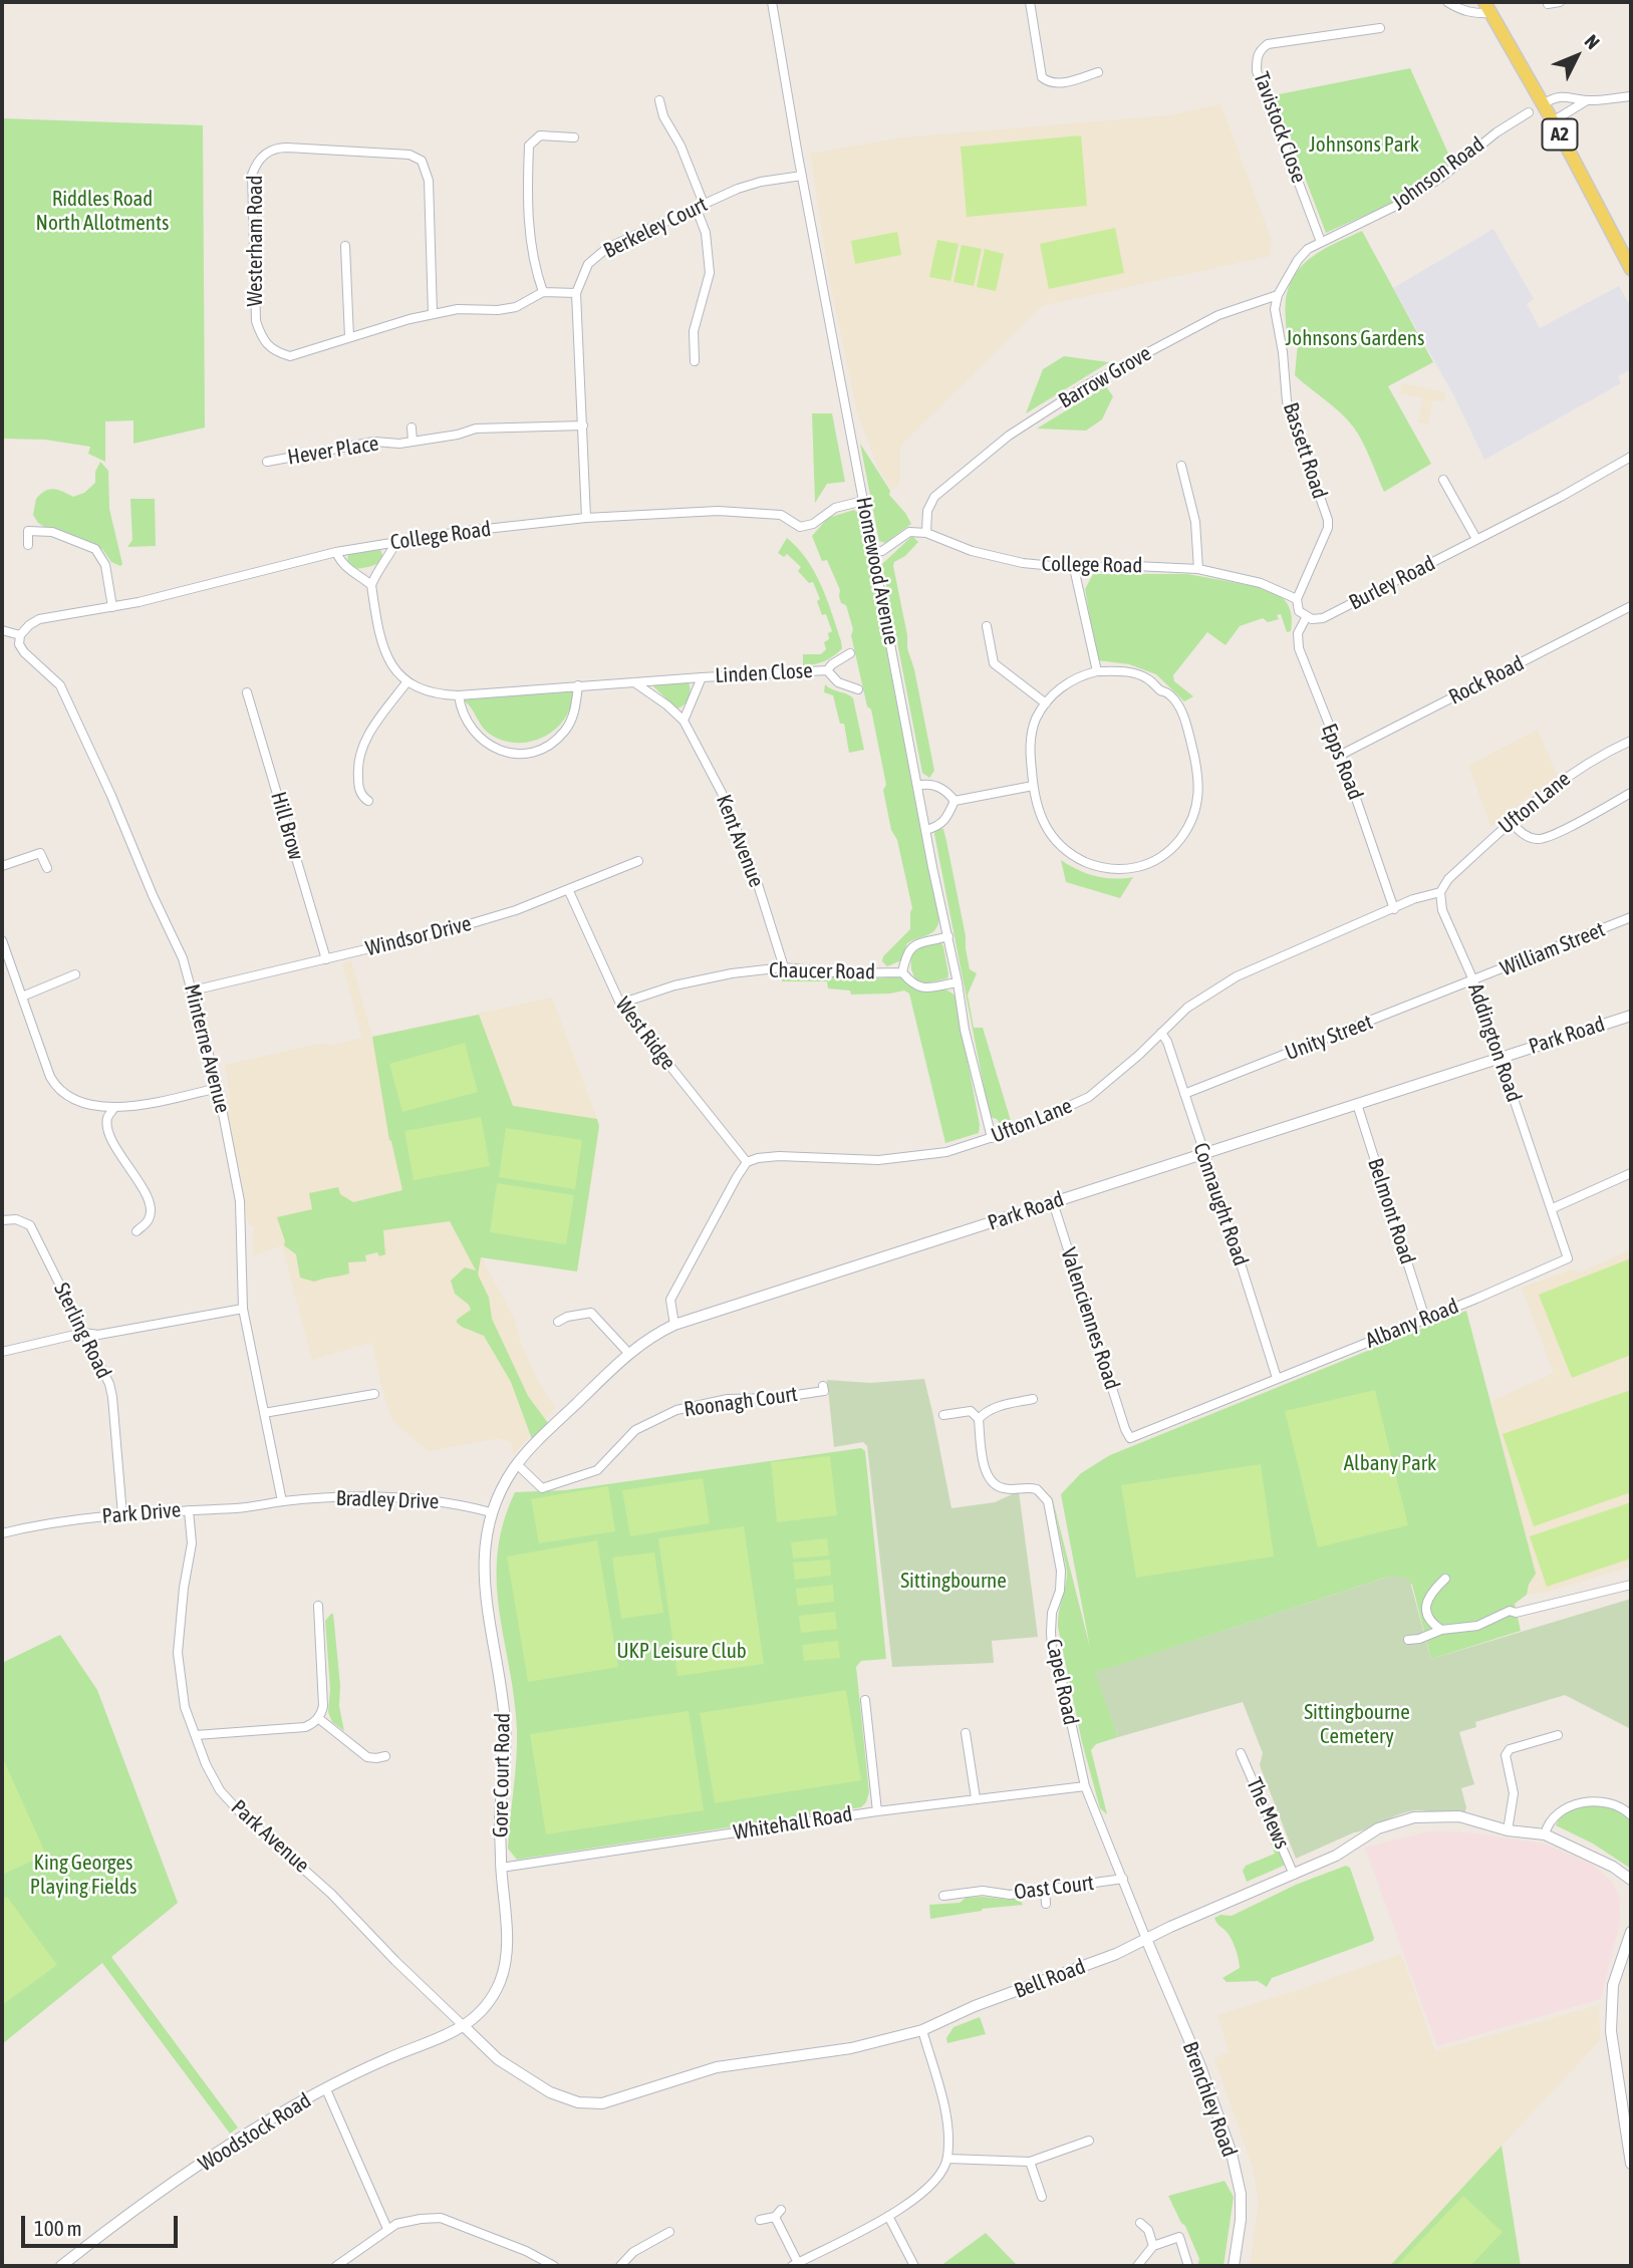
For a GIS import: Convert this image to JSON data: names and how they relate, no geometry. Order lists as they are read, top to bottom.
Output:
{
  "streets": {
    "main road": ["A2"],
    "street": [
      "Tavistock Close",
      "Johnson Road",
      "Berkeley Court",
      "Westerham Road",
      "Barrow Grove",
      "Hever Place",
      "Bassett Road",
      "College Road",
      "Homewood Avenue",
      "Burley Road",
      "Linden Close",
      "Rock Road",
      "Epps Road",
      "Ufton Lane",
      "Hill Brow",
      "Kent Avenue",
      "Windsor Drive",
      "William Street",
      "Chaucer Road",
      "West Ridge",
      "Park Road",
      "Unity Street",
      "Addington Road",
      "Minterne Avenue",
      "Connaught Road",
      "Belmont Road",
      "Valenciennes Road",
      "Albany Road",
      "Sterling Road",
      "Roonagh Court",
      "Bradley Drive",
      "Park Drive",
      "Capel Road",
      "Gore Court Road",
      "The Mews",
      "Whitehall Road",
      "Park Avenue",
      "Oast Court",
      "Bell Road",
      "Brenchley Road",
      "Woodstock Road"
    ]
  },
  "crossings": [
    ["Tavistock Close", "Johnson Road"],
    ["Johnson Road", "Barrow Grove"],
    ["Johnson Road", "Bassett Road"],
    ["Berkeley Court", "College Road"],
    ["Berkeley Court", "Homewood Avenue"],
    ["Barrow Grove", "Bassett Road"],
    ["Barrow Grove", "College Road"],
    ["Bassett Road", "College Road"],
    ["College Road", "Homewood Avenue"],
    ["College Road", "Minterne Avenue"],
    ["Homewood Avenue", "Ufton Lane"],
    ["Homewood Avenue", "Chaucer Road"],
    ["Burley Road", "Epps Road"],
    ["Rock Road", "Epps Road"],
    ["Epps Road", "Ufton Lane"],
    ["Ufton Lane", "West Ridge"],
    ["Ufton Lane", "Addington Road"],
    ["Ufton Lane", "Connaught Road"],
    ["Hill Brow", "Windsor Drive"],
    ["Kent Avenue", "Chaucer Road"],
    ["Windsor Drive", "West Ridge"],
    ["Windsor Drive", "Minterne Avenue"],
    ["William Street", "Unity Street"],
    ["William Street", "Addington Road"],
    ["Chaucer Road", "West Ridge"],
    ["Park Road", "Addington Road"],
    ["Park Road", "Connaught Road"],
    ["Park Road", "Belmont Road"],
    ["Park Road", "Valenciennes Road"],
    ["Park Road", "Roonagh Court"],
    ["Park Road", "Bradley Drive"],
    ["Park Road", "Gore Court Road"],
    ["Unity Street", "Addington Road"],
    ["Unity Street", "Connaught Road"],
    ["Addington Road", "Albany Road"],
    ["Minterne Avenue", "Bradley Drive"],
    ["Minterne Avenue", "Park Drive"],
    ["Connaught Road", "Albany Road"],
    ["Belmont Road", "Albany Road"],
    ["Valenciennes Road", "Albany Road"],
    ["Sterling Road", "Park Drive"],
    ["Bradley Drive", "Park Drive"],
    ["Bradley Drive", "Gore Court Road"],
    ["Park Drive", "Park Avenue"],
    ["Capel Road", "Whitehall Road"],
    ["Capel Road", "Oast Court"],
    ["Capel Road", "Bell Road"],
    ["Capel Road", "Brenchley Road"],
    ["Gore Court Road", "Whitehall Road"],
    ["Gore Court Road", "Park Avenue"],
    ["Gore Court Road", "Bell Road"],
    ["Gore Court Road", "Woodstock Road"],
    ["The Mews", "Bell Road"],
    ["Park Avenue", "Bell Road"],
    ["Park Avenue", "Woodstock Road"],
    ["Bell Road", "Brenchley Road"],
    ["Bell Road", "Woodstock Road"]
  ],
  "parks": [
    "Johnsons Park",
    "Riddles Road North Allotments",
    "Johnsons Gardens",
    "Albany Park",
    "Sittingbourne",
    "UKP Leisure Club",
    "Sittingbourne Cemetery",
    "King Georges Playing Fields"
  ],
  "scale_bar": "100 m",
  "north": "top right"
}
